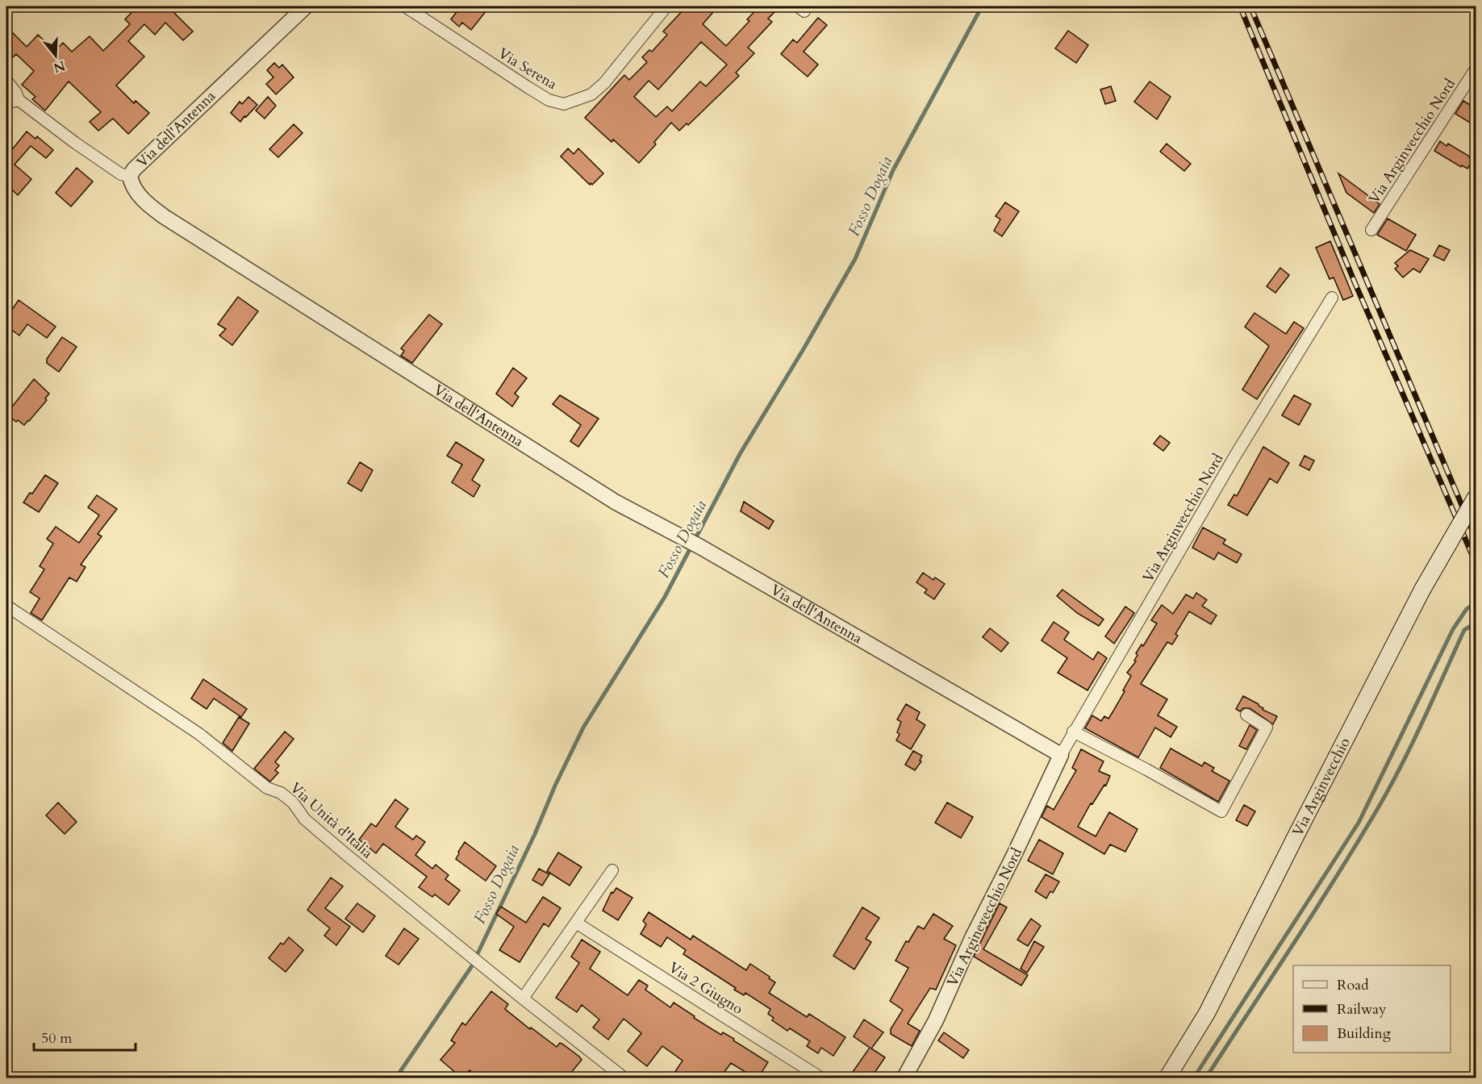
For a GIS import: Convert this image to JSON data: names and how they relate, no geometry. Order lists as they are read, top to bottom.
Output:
{
  "streets": {
    "main road": ["Via Arginvecchio"],
    "street": [
      "Via Serena",
      "Via dell'Antenna",
      "Via Arginvecchio Nord",
      "Via Unità d'Italia",
      "Via Arginevecchio Nord",
      "Via 2 Giugno"
    ]
  },
  "crossings": [
    ["Via dell'Antenna", "Via Arginvecchio Nord"],
    ["Via dell'Antenna", "Via Arginevecchio Nord"],
    ["Via Arginvecchio Nord", "Via Arginevecchio Nord"]
  ],
  "water": ["Fosso Dogaia"],
  "legend": ["Road", "Railway", "Building"],
  "scale_bar": "50 m",
  "north": "bottom"
}
